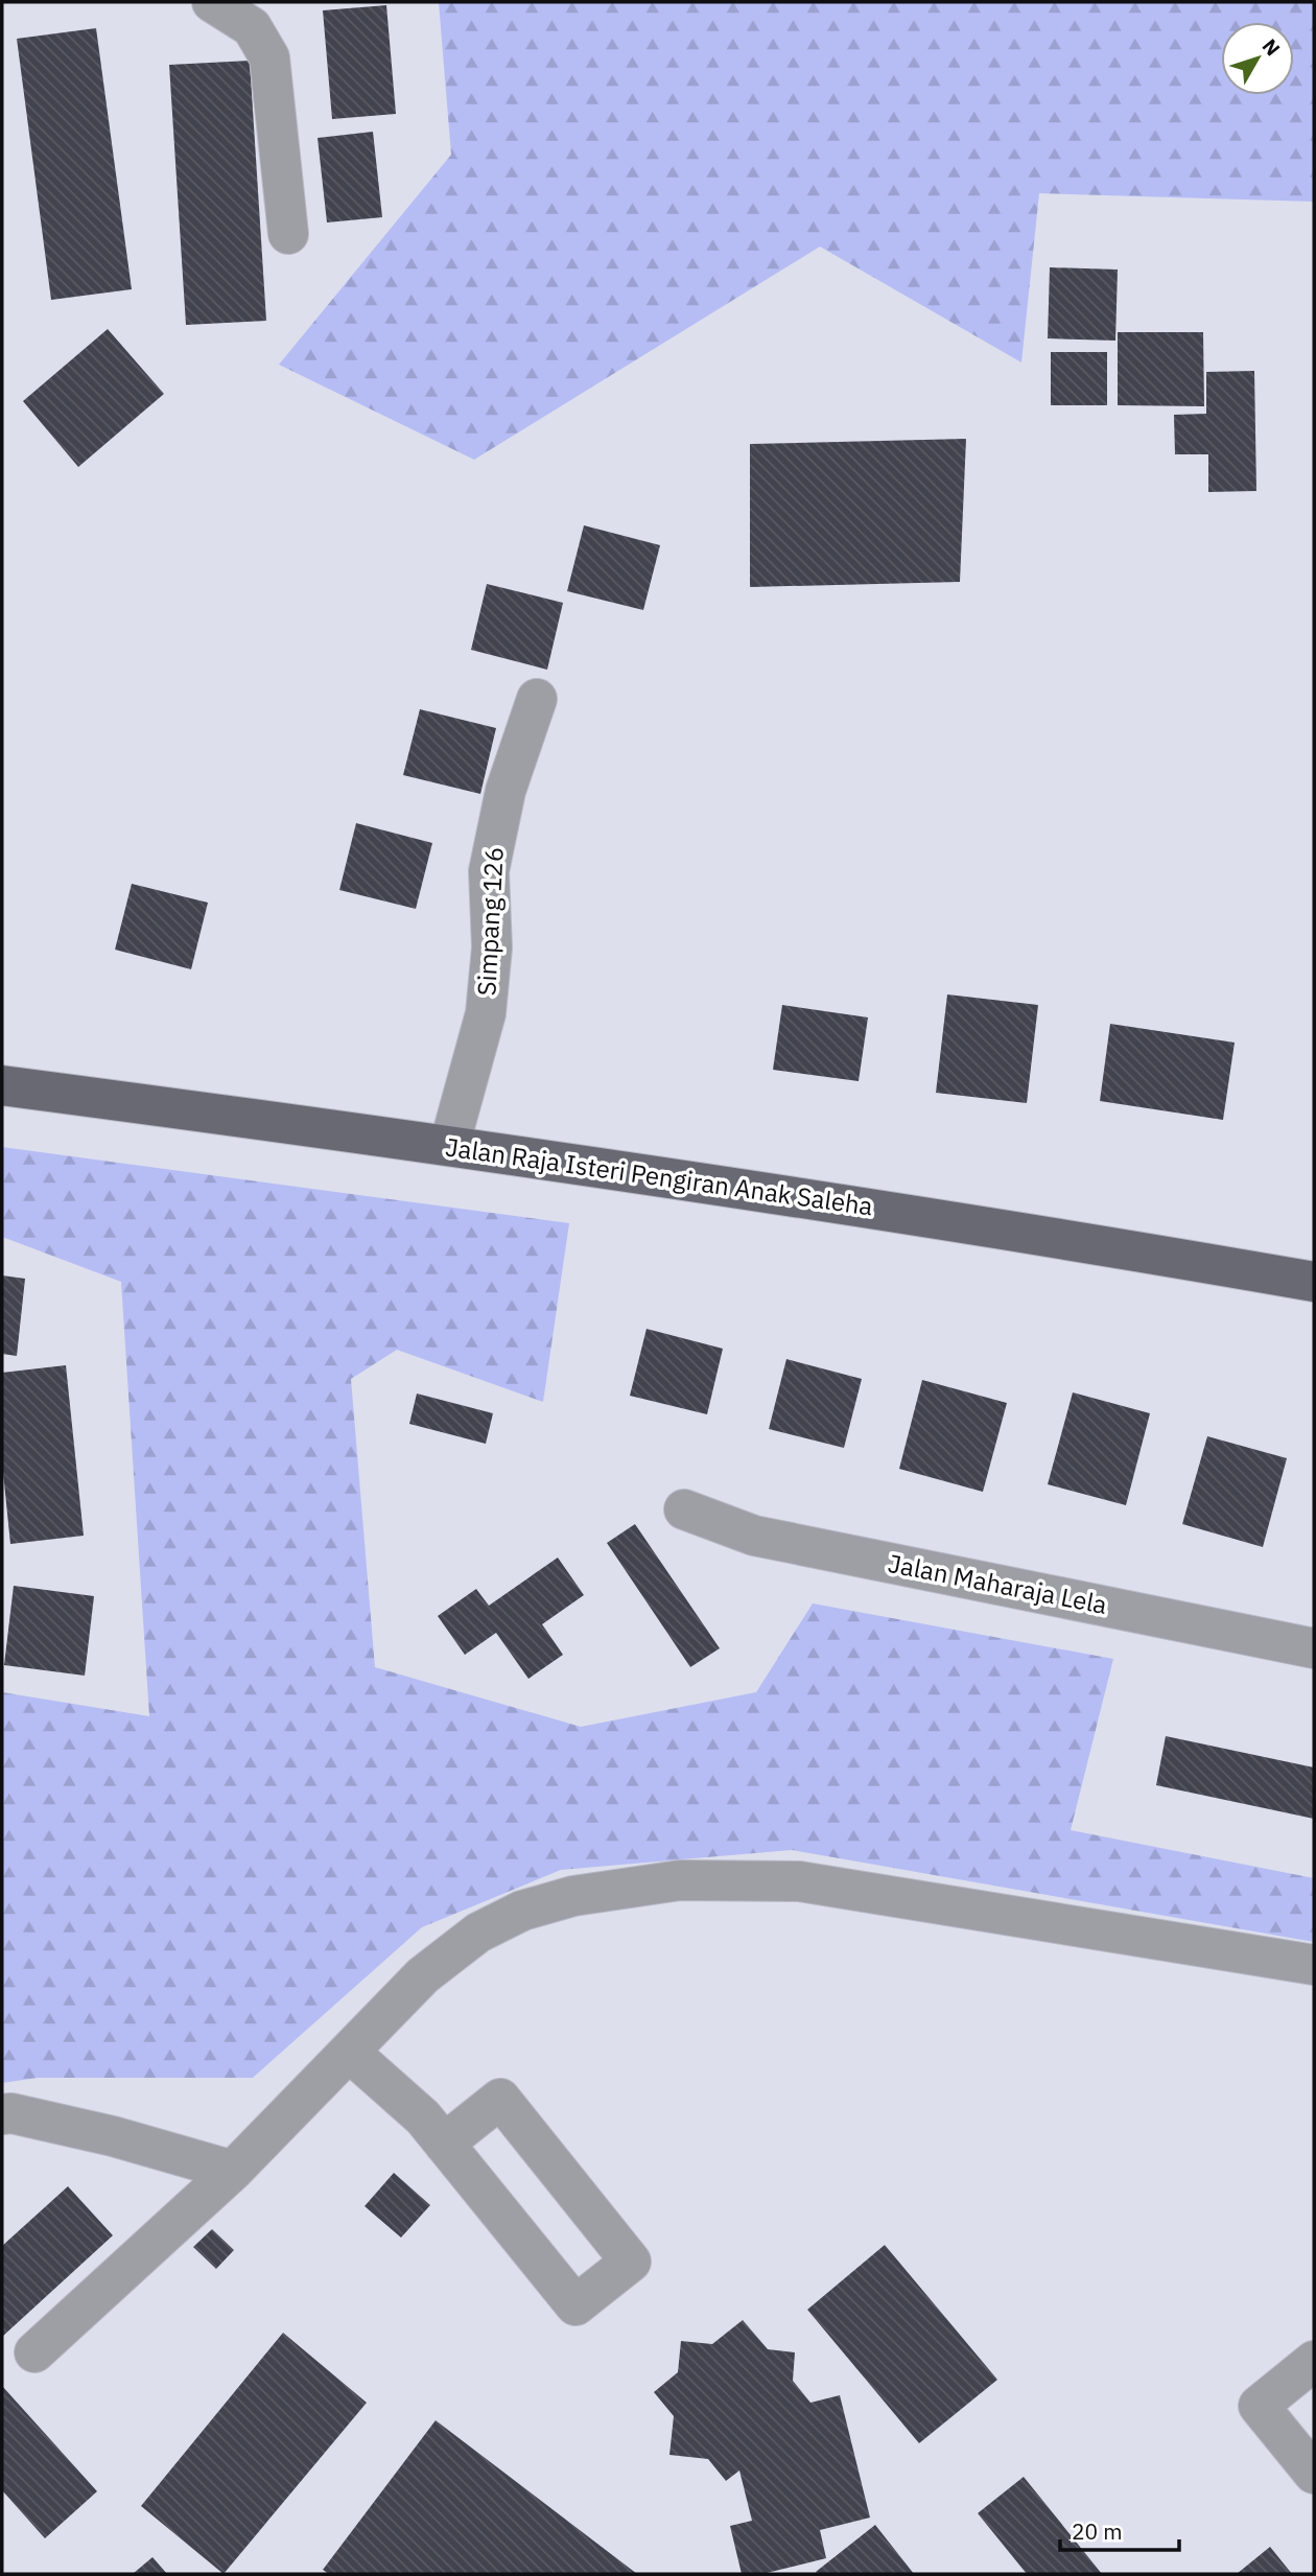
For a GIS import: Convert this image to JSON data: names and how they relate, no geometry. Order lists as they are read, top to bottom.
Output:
{
  "streets": {
    "main road": ["Jalan Raja Isteri Pengiran Anak Saleha"],
    "street": ["Simpang 126", "Jalan Maharaja Lela"]
  },
  "crossings": [
    ["Simpang 126", "Jalan Raja Isteri Pengiran Anak Saleha"]
  ],
  "scale_bar": "20 m",
  "north": "top right"
}
